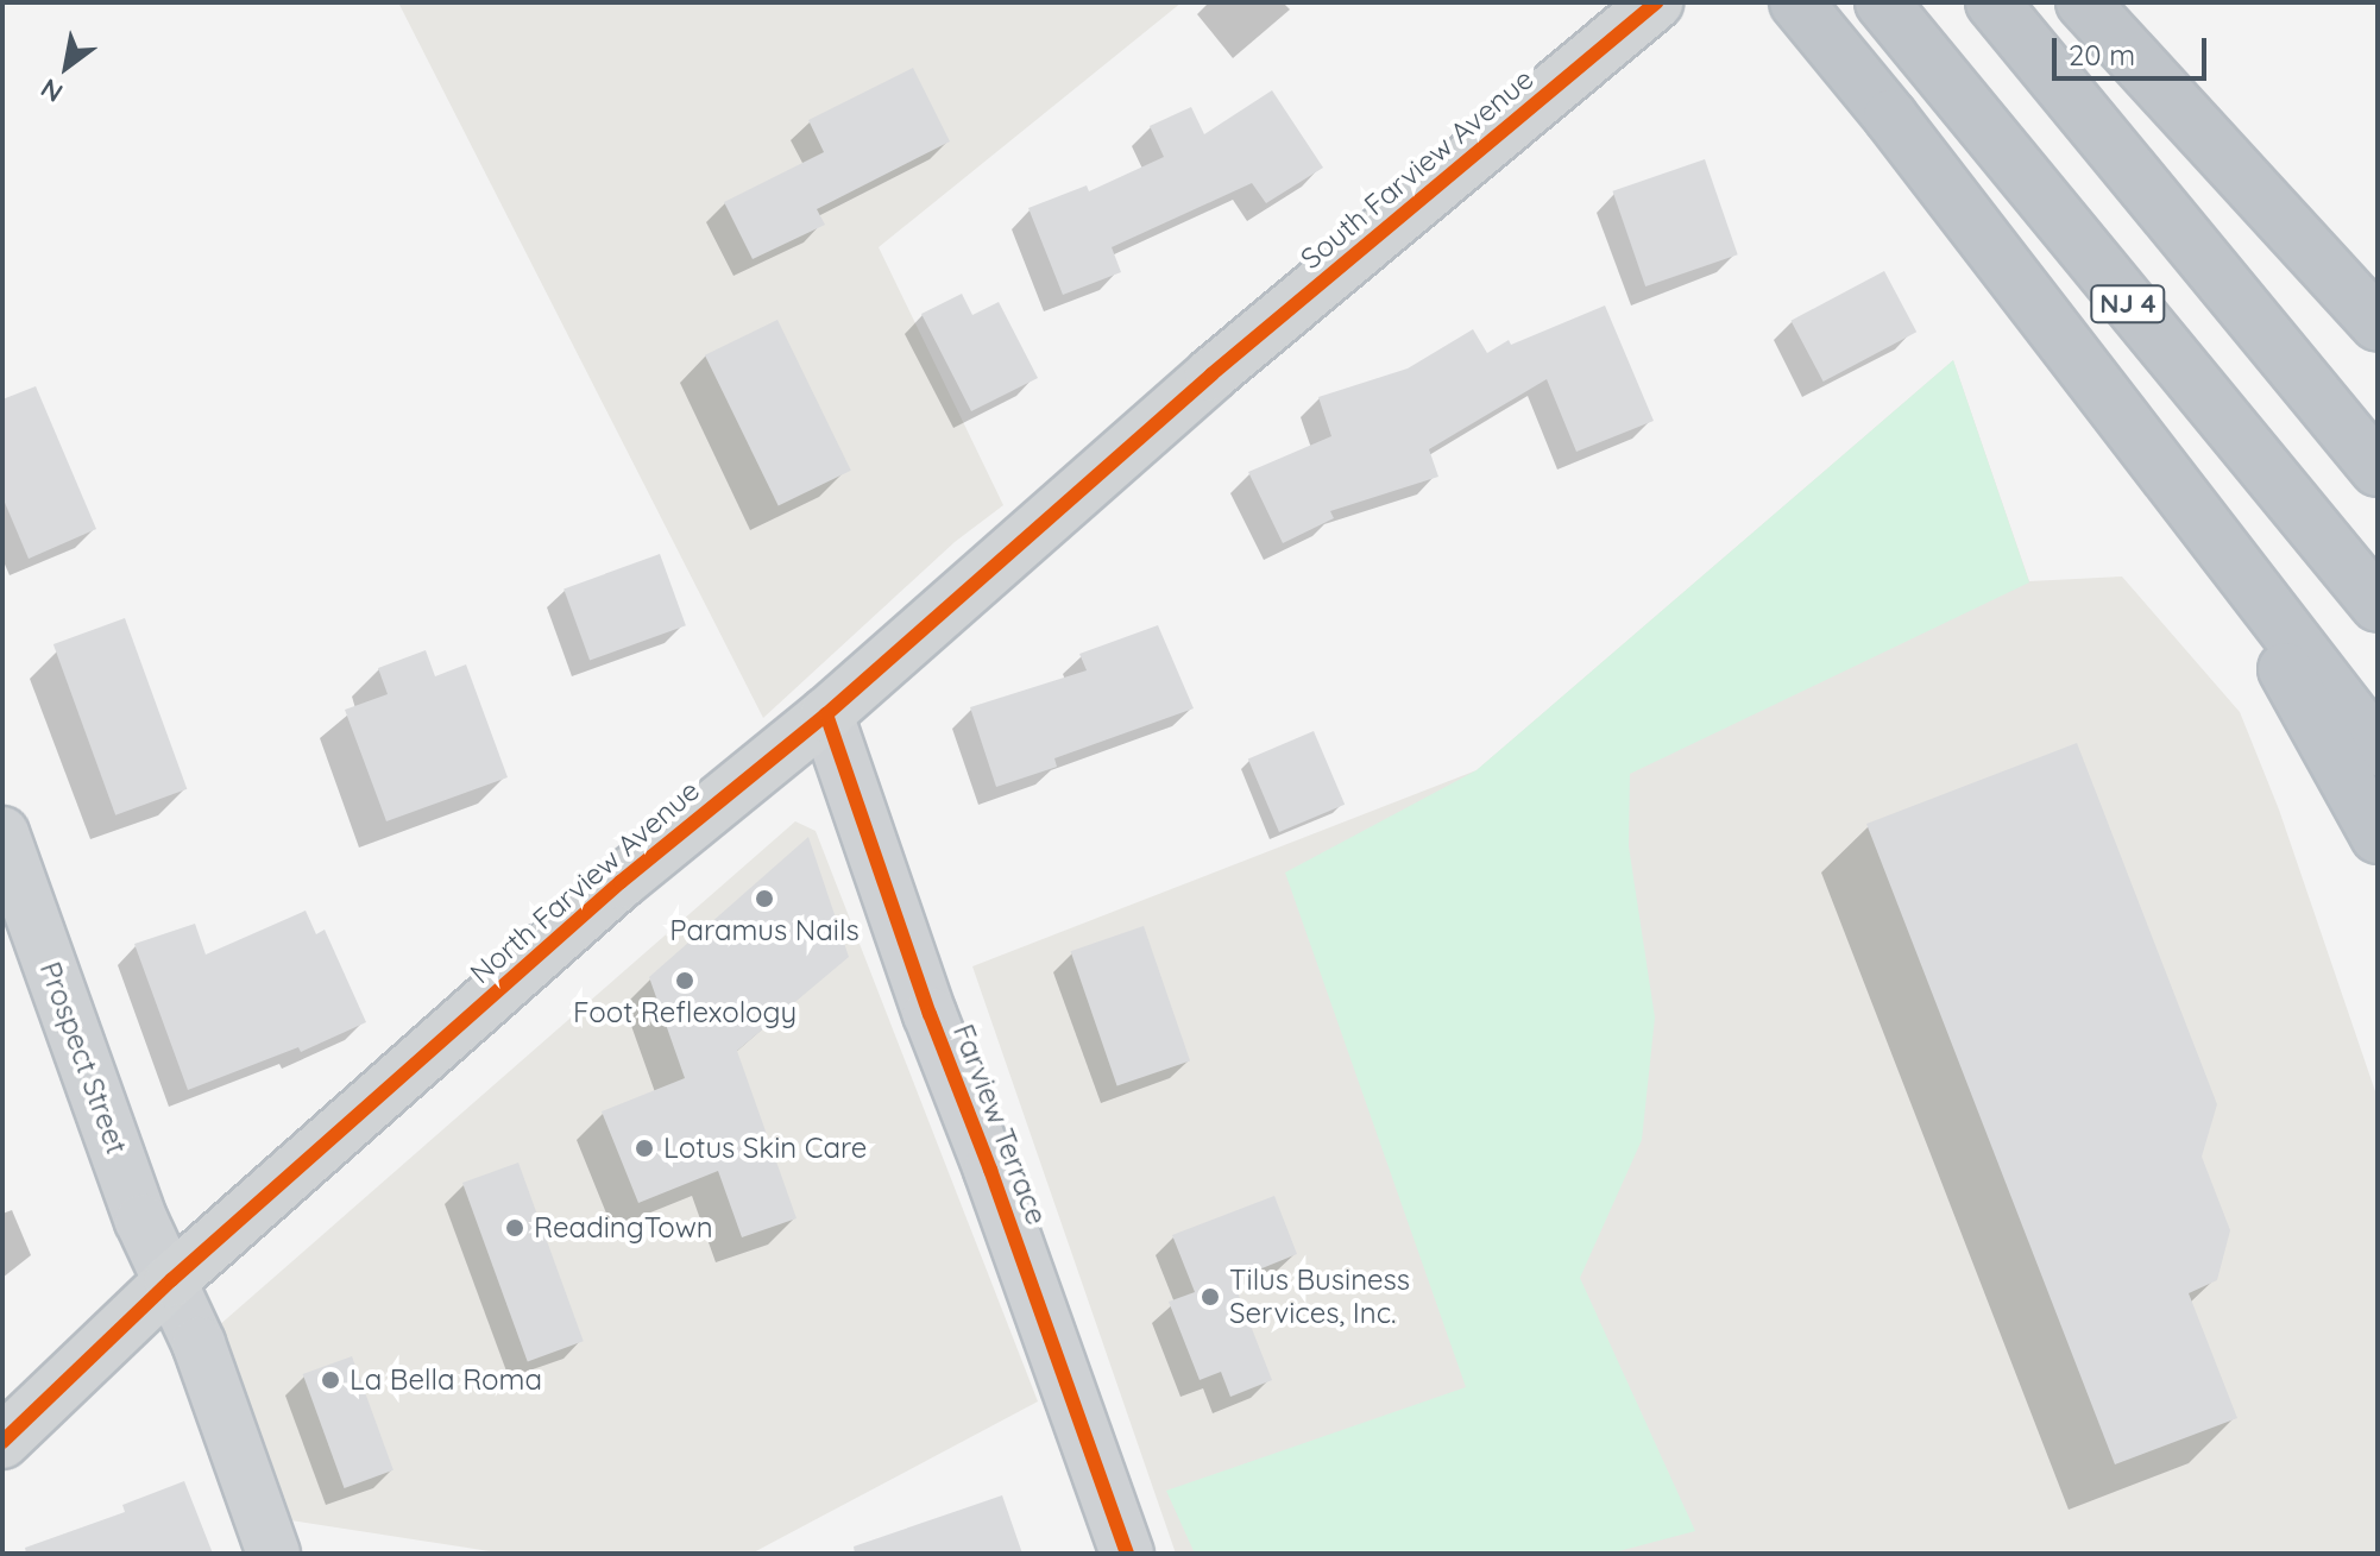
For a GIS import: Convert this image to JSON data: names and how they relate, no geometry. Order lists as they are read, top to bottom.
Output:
{
  "streets": {
    "highway": ["NJ 4"],
    "street": [
      "South Farview Avenue",
      "North Farview Avenue",
      "Prospect Street",
      "Farview Terrace"
    ]
  },
  "crossings": [
    ["South Farview Avenue", "North Farview Avenue"],
    ["North Farview Avenue", "Prospect Street"],
    ["North Farview Avenue", "Farview Terrace"]
  ],
  "places": [
    "Paramus Nails",
    "Foot Reflexology",
    "Lotus Skin Care",
    "ReadingTown",
    "Tilus Business Services, Inc.",
    "La Bella Roma"
  ],
  "scale_bar": "20 m",
  "north": "bottom left"
}
